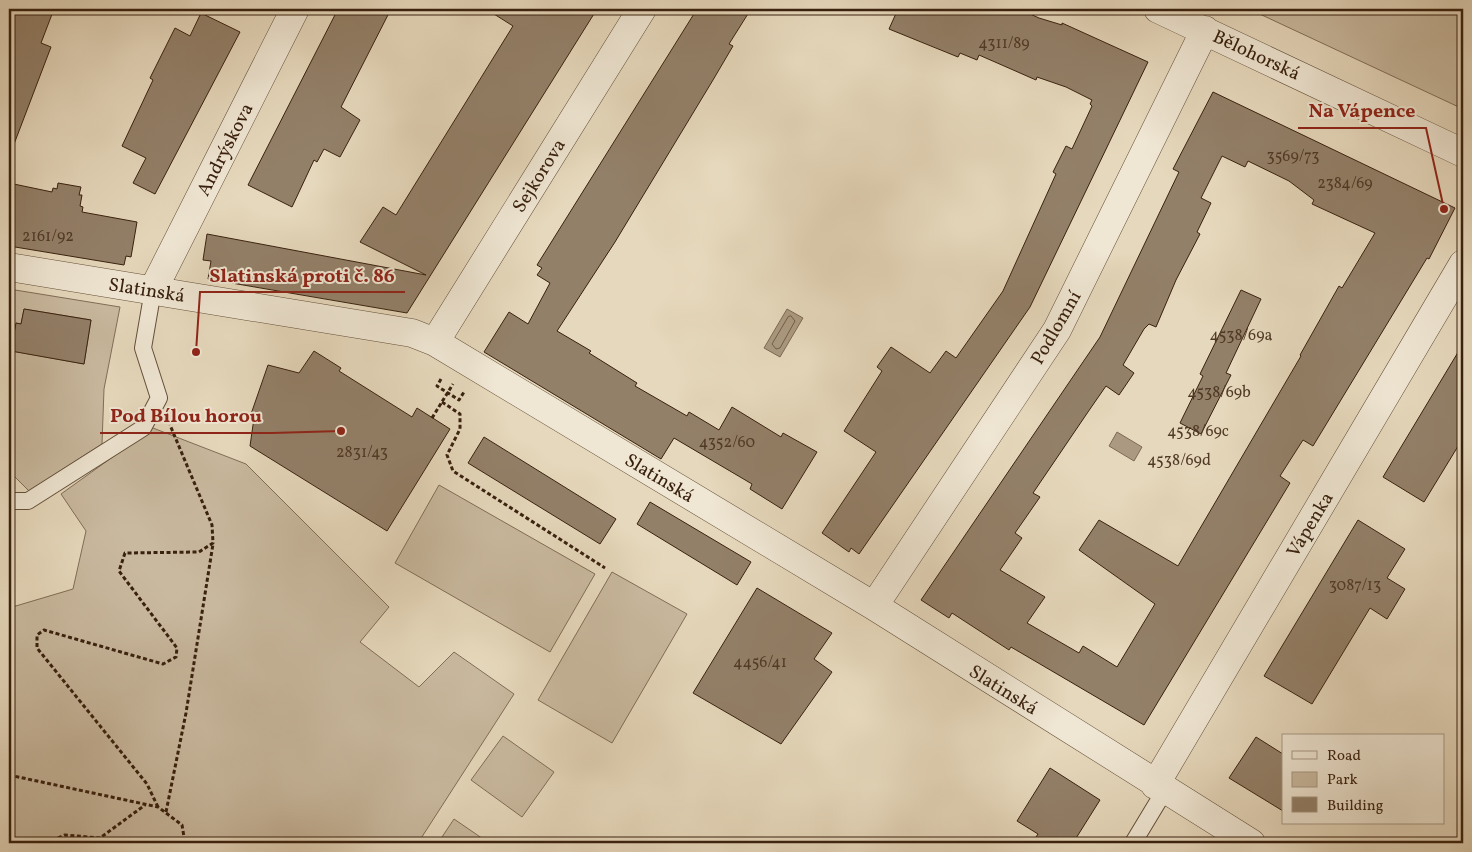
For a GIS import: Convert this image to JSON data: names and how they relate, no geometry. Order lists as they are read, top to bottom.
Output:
{
  "streets": {
    "street": [
      "Bělohorská",
      "Andrýskova",
      "Sejkorova",
      "Slatinská",
      "Podlomní",
      "Vápenka"
    ]
  },
  "crossings": [
    ["Bělohorská", "Podlomní"],
    ["Andrýskova", "Slatinská"],
    ["Sejkorova", "Slatinská"],
    ["Slatinská", "Podlomní"],
    ["Slatinská", "Vápenka"]
  ],
  "places": ["Na Vápence", "Slatinská proti č. 86", "Pod Bílou horou"],
  "house_numbers": [
    "4311/89",
    "3569/73",
    "2384/69",
    "2161/92",
    "4538/69a",
    "4538/69b",
    "4538/69c",
    "4352/60",
    "2831/43",
    "4538/69d",
    "3087/13",
    "4456/41"
  ],
  "legend": ["Road", "Park", "Building"]
}
